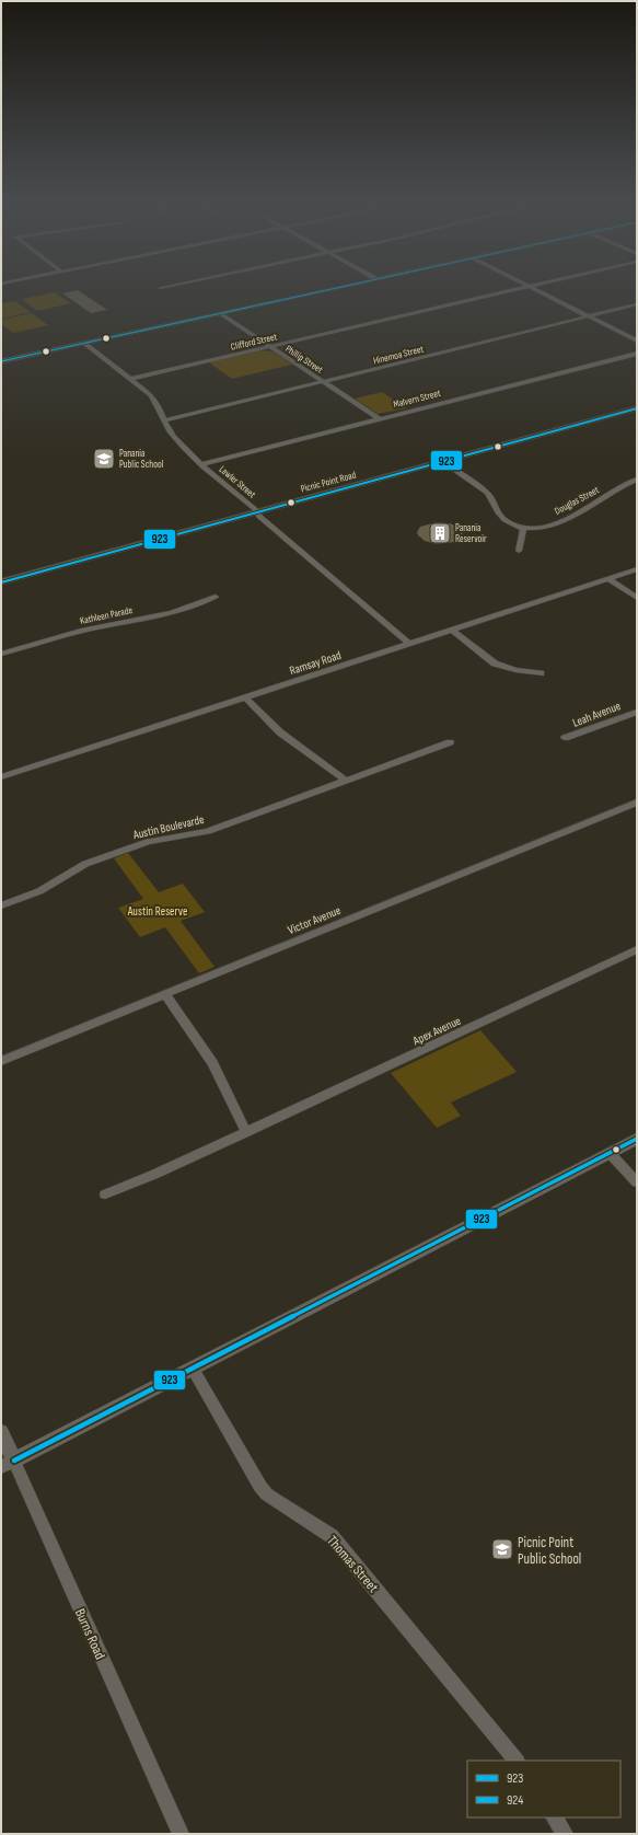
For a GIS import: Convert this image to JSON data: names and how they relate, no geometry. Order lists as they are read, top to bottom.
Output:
{
  "streets": {
    "street": [
      "Clifford Street",
      "Hinemoa Street",
      "Phillip Street",
      "Malvern Street",
      "Lawler Street",
      "Picnic Point Road",
      "Douglas Street",
      "Kathleen Parade",
      "Ramsay Road",
      "Leah Avenue",
      "Austin Boulevarde",
      "Victor Avenue",
      "Apex Avenue",
      "Thomas Street",
      "Burns Road"
    ]
  },
  "crossings": [
    ["Clifford Street", "Phillip Street"],
    ["Clifford Street", "Lawler Street"],
    ["Hinemoa Street", "Phillip Street"],
    ["Hinemoa Street", "Lawler Street"],
    ["Phillip Street", "Malvern Street"],
    ["Malvern Street", "Lawler Street"],
    ["Lawler Street", "Picnic Point Road"],
    ["Lawler Street", "Ramsay Road"]
  ],
  "parks": ["Austin Reserve"],
  "places": {
    "school or university": ["Panania Public School", "Picnic Point Public School"],
    "building": ["Panania Reservoir"]
  },
  "lines": ["transit line 924", "transit line 923"],
  "legend": ["923", "924"]
}
